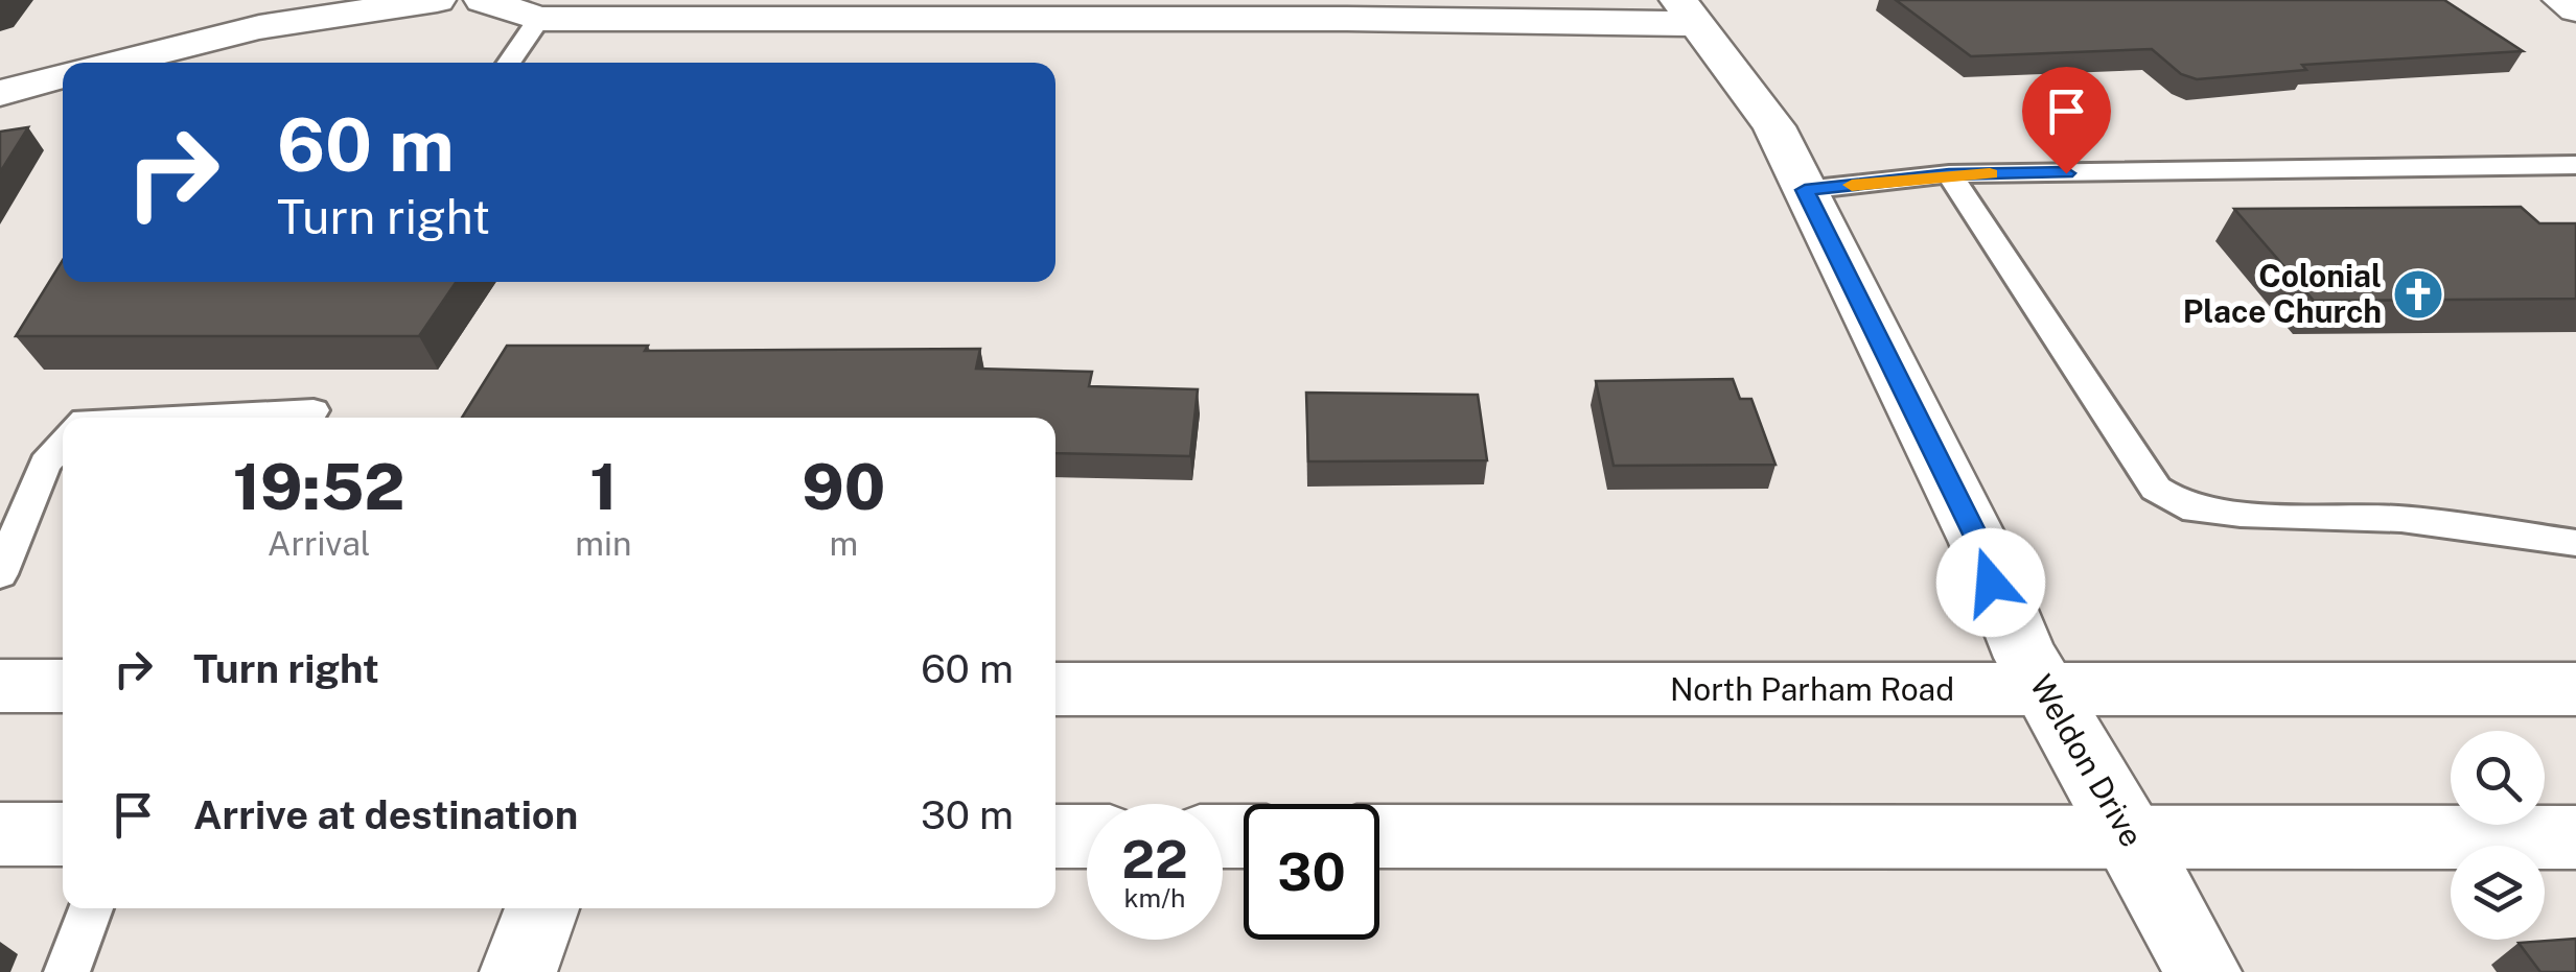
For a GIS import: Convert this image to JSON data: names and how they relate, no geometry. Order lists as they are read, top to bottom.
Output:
{
  "streets": {
    "main road": ["North Parham Road", "Weldon Drive"]
  },
  "crossings": [
    ["North Parham Road", "Weldon Drive"]
  ],
  "places": {
    "church": ["Colonial Place Church"]
  },
  "page": {
    "turn": ["60 m", "Turn right"],
    "eta": [
      "19:52",
      "Arrival",
      "1",
      "min",
      "90",
      "m"
    ],
    "list": [
      {
        "name": "Turn right",
        "value": "60 m"
      },
      {
        "name": "Arrive at destination",
        "value": "30 m"
      }
    ],
    "speed": "22 km/h",
    "limit": "30"
  }
}
